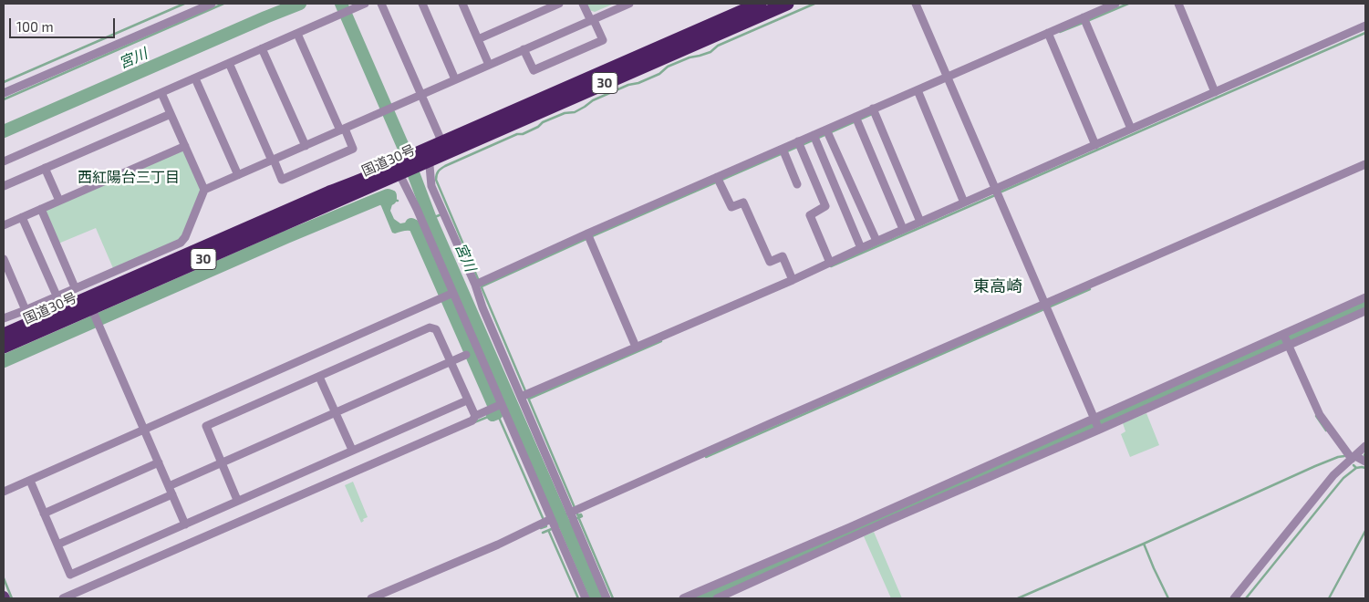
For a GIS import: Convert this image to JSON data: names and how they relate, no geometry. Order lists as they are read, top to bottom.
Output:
{
  "streets": {
    "highway": ["30", "国道30号"]
  },
  "districts": ["西紅陽台三丁目", "東高崎"],
  "water": ["宮川"],
  "scale_bar": "100 m"
}
